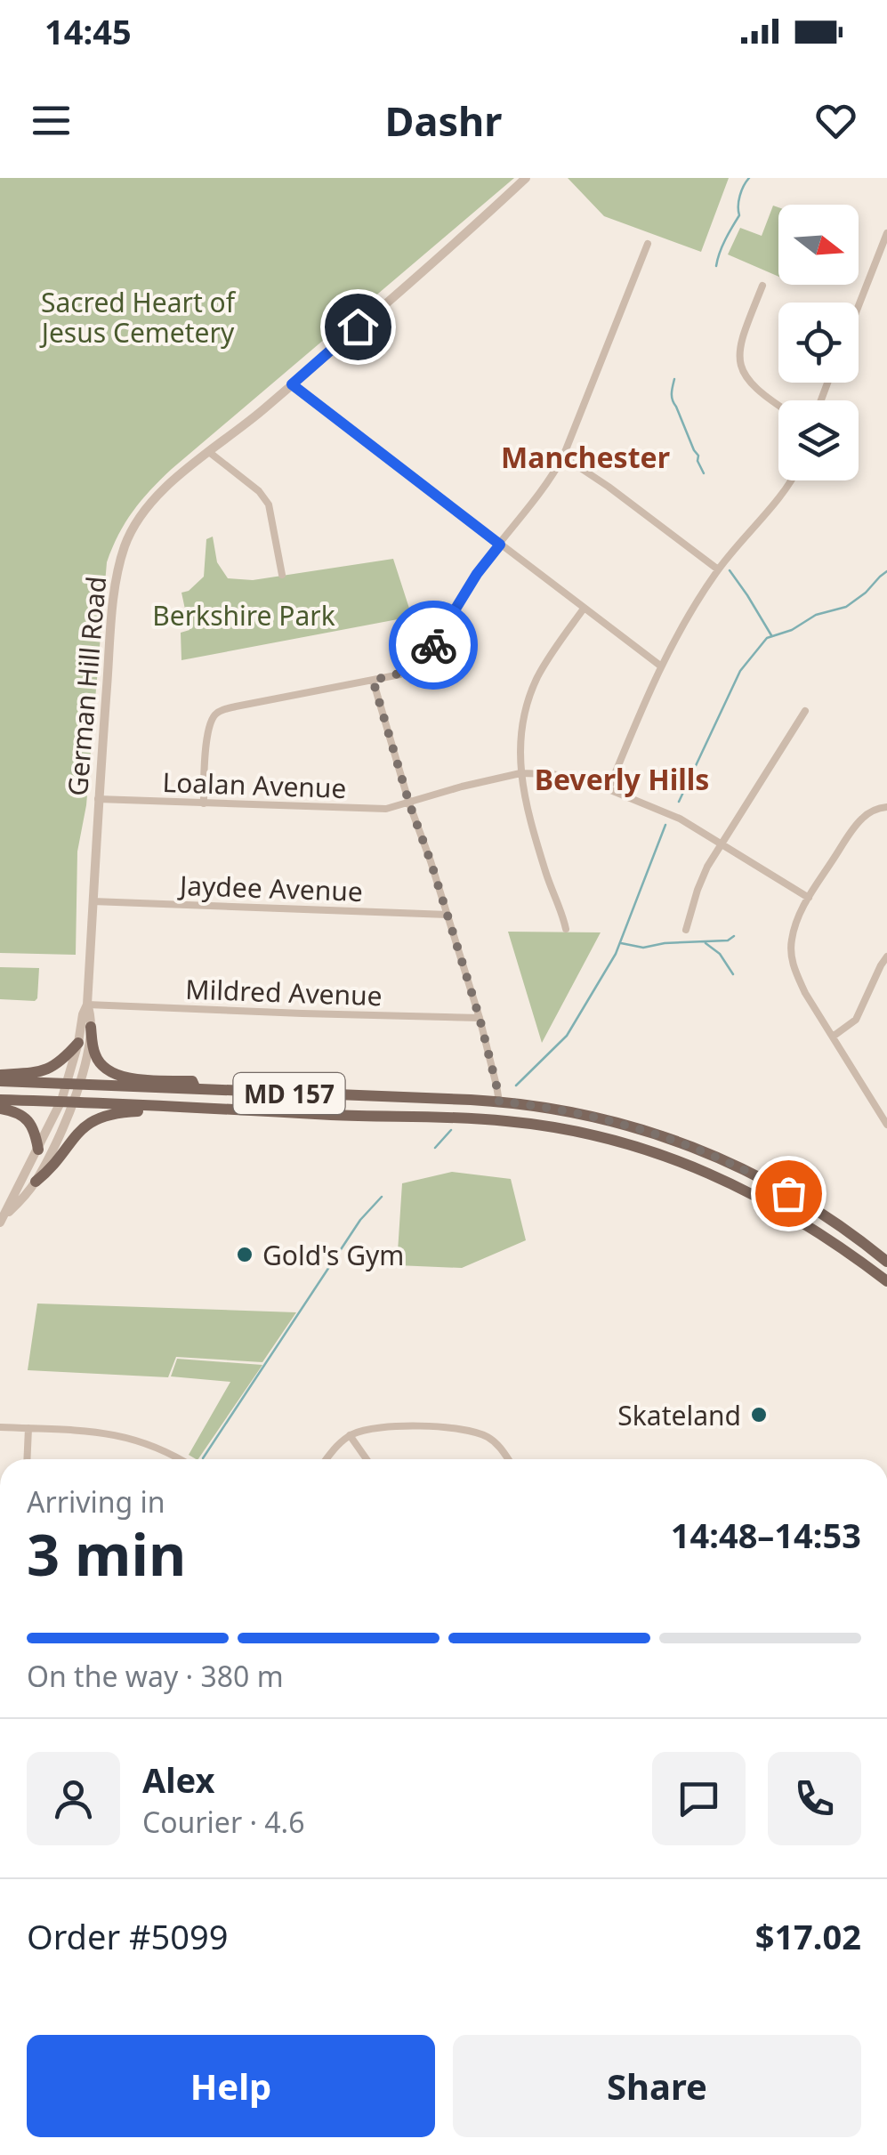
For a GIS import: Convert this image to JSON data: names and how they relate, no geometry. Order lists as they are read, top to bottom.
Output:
{
  "streets": {
    "main road": ["MD 157"],
    "street": [
      "German Hill Road",
      "Loalan Avenue",
      "Jaydee Avenue",
      "Mildred Avenue"
    ]
  },
  "crossings": [
    ["German Hill Road", "Loalan Avenue"],
    ["German Hill Road", "Jaydee Avenue"],
    ["German Hill Road", "Mildred Avenue"],
    ["German Hill Road", "MD 157"]
  ],
  "districts": ["Manchester", "Beverly Hills"],
  "parks": ["Sacred Heart of Jesus Cemetery", "Berkshire Park"],
  "places": ["Gold's Gym", "Skateland"],
  "north": "right",
  "page": {
    "status": "14:45",
    "header": "Dashr",
    "heading": ["3 min", "Arriving in", "14:48–14:53"],
    "panel": [
      "Alex",
      "Courier · 4.6",
      "Order #5099",
      "$17.02"
    ],
    "bar": "On the way · 380 m",
    "buttons": ["Help", "Share"]
  }
}
